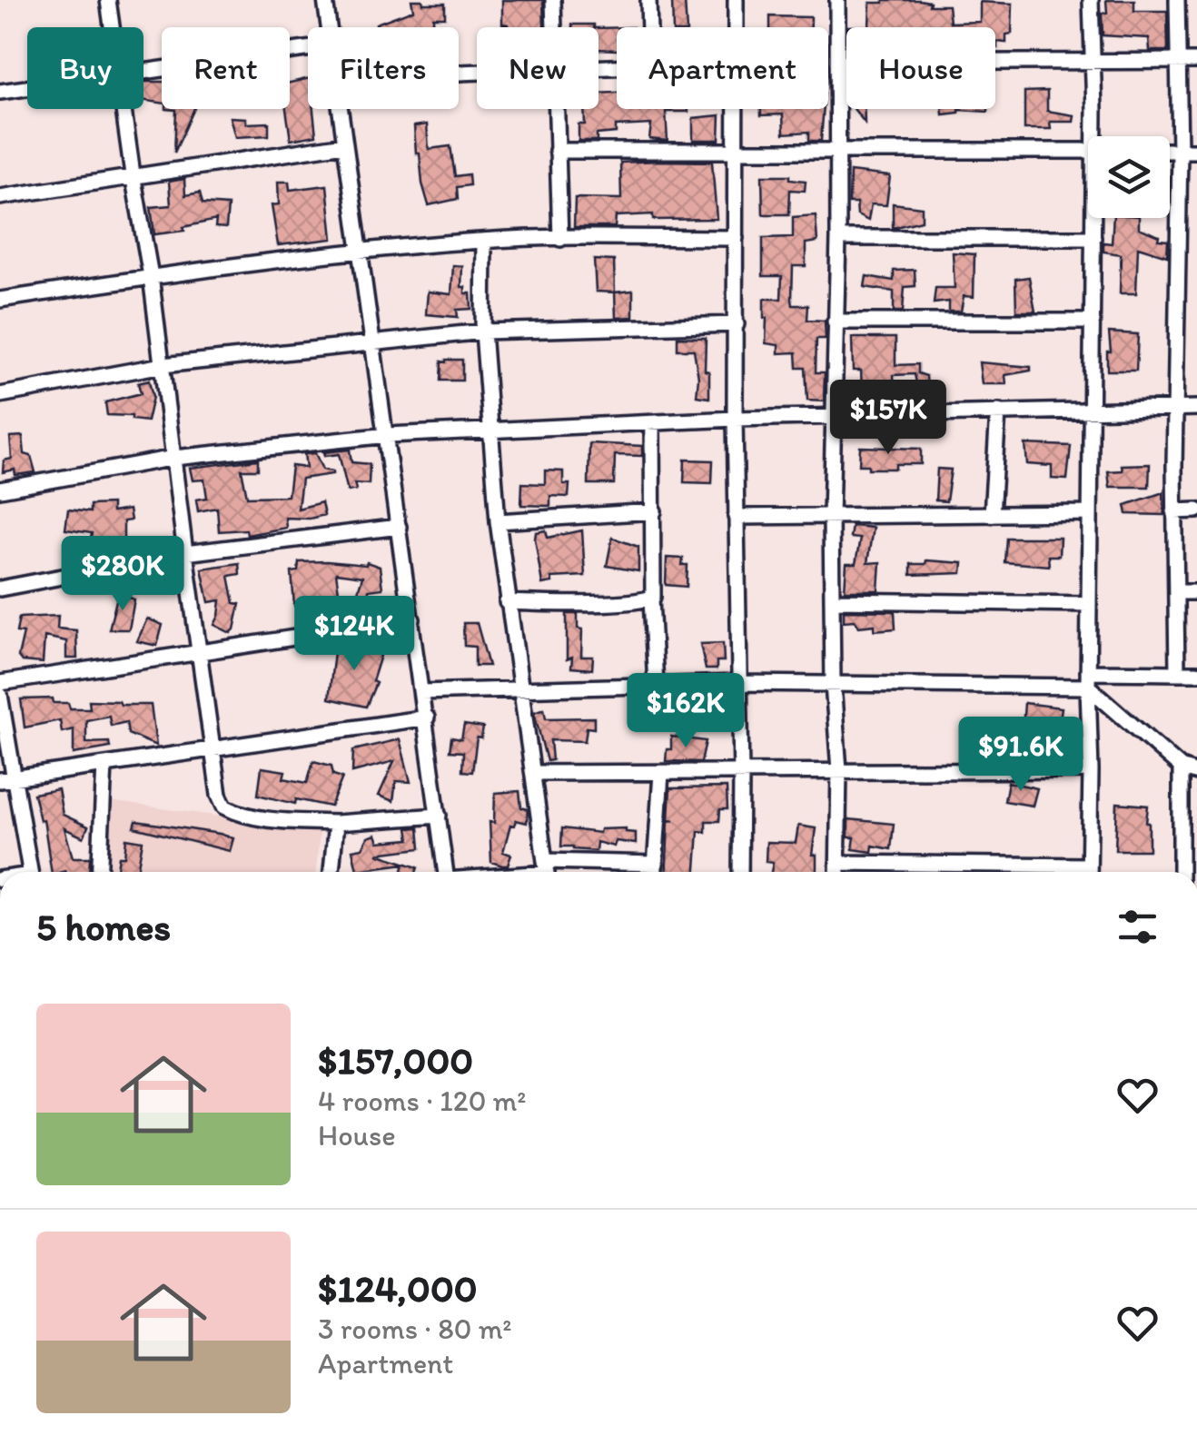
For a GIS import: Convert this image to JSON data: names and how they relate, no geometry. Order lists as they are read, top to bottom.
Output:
{
  "page": {
    "chip": [
      "Buy",
      "Rent",
      "Filters",
      "New",
      "Apartment",
      "House"
    ],
    "price": [
      "$157K",
      "$280K",
      "$124K",
      "$162K",
      "$91.6K"
    ],
    "heading": "5 homes",
    "list": [
      {
        "name": "$157,000",
        "note": "4 rooms · 120 m² · House"
      },
      {
        "name": "$124,000",
        "note": "3 rooms · 80 m² · Apartment"
      }
    ]
  }
}
